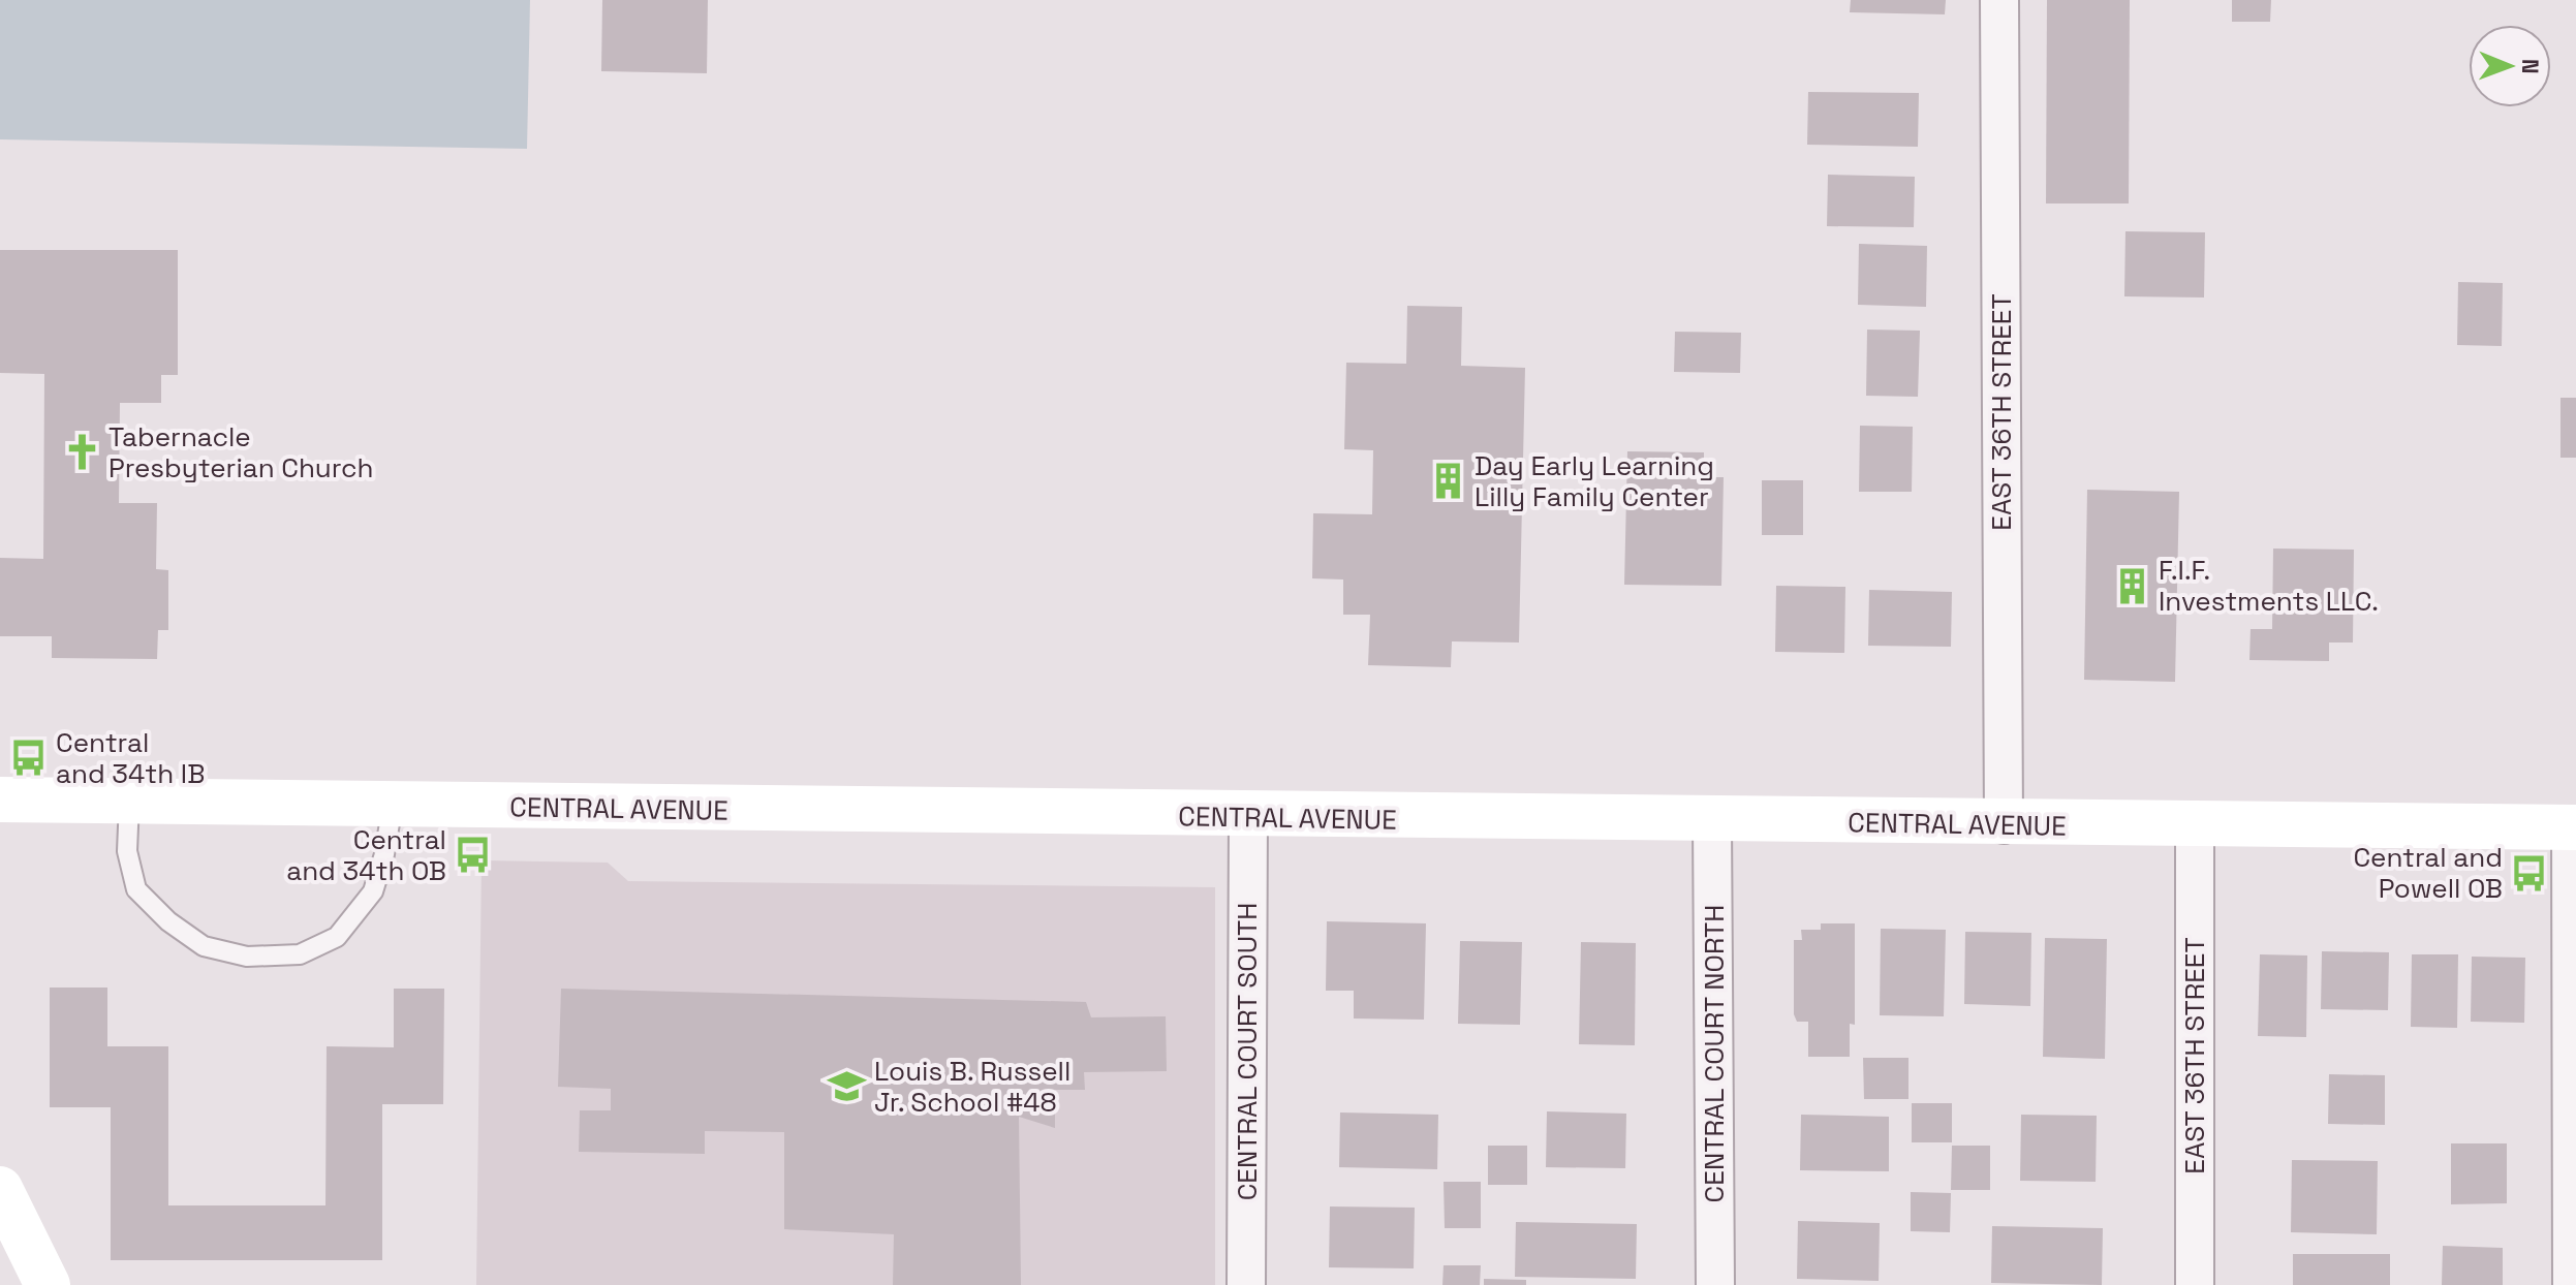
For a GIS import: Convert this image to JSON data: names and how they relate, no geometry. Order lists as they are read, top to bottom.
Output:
{
  "streets": {
    "main road": ["CENTRAL AVENUE"],
    "street": ["EAST 36TH STREET", "CENTRAL COURT SOUTH", "CENTRAL COURT NORTH"]
  },
  "crossings": [
    ["EAST 36TH STREET", "CENTRAL AVENUE"],
    ["CENTRAL AVENUE", "CENTRAL COURT SOUTH"],
    ["CENTRAL AVENUE", "CENTRAL COURT NORTH"]
  ],
  "places": {
    "church": ["Tabernacle Presbyterian Church"],
    "building": ["Day Early Learning Lilly Family Center", "F.I.F. Investments LLC."],
    "bus stop": ["Central and 34th IB", "Central and 34th OB", "Central and Powell OB"],
    "school or university": ["Louis B. Russell Jr. School #48"]
  },
  "north": "right"
}
